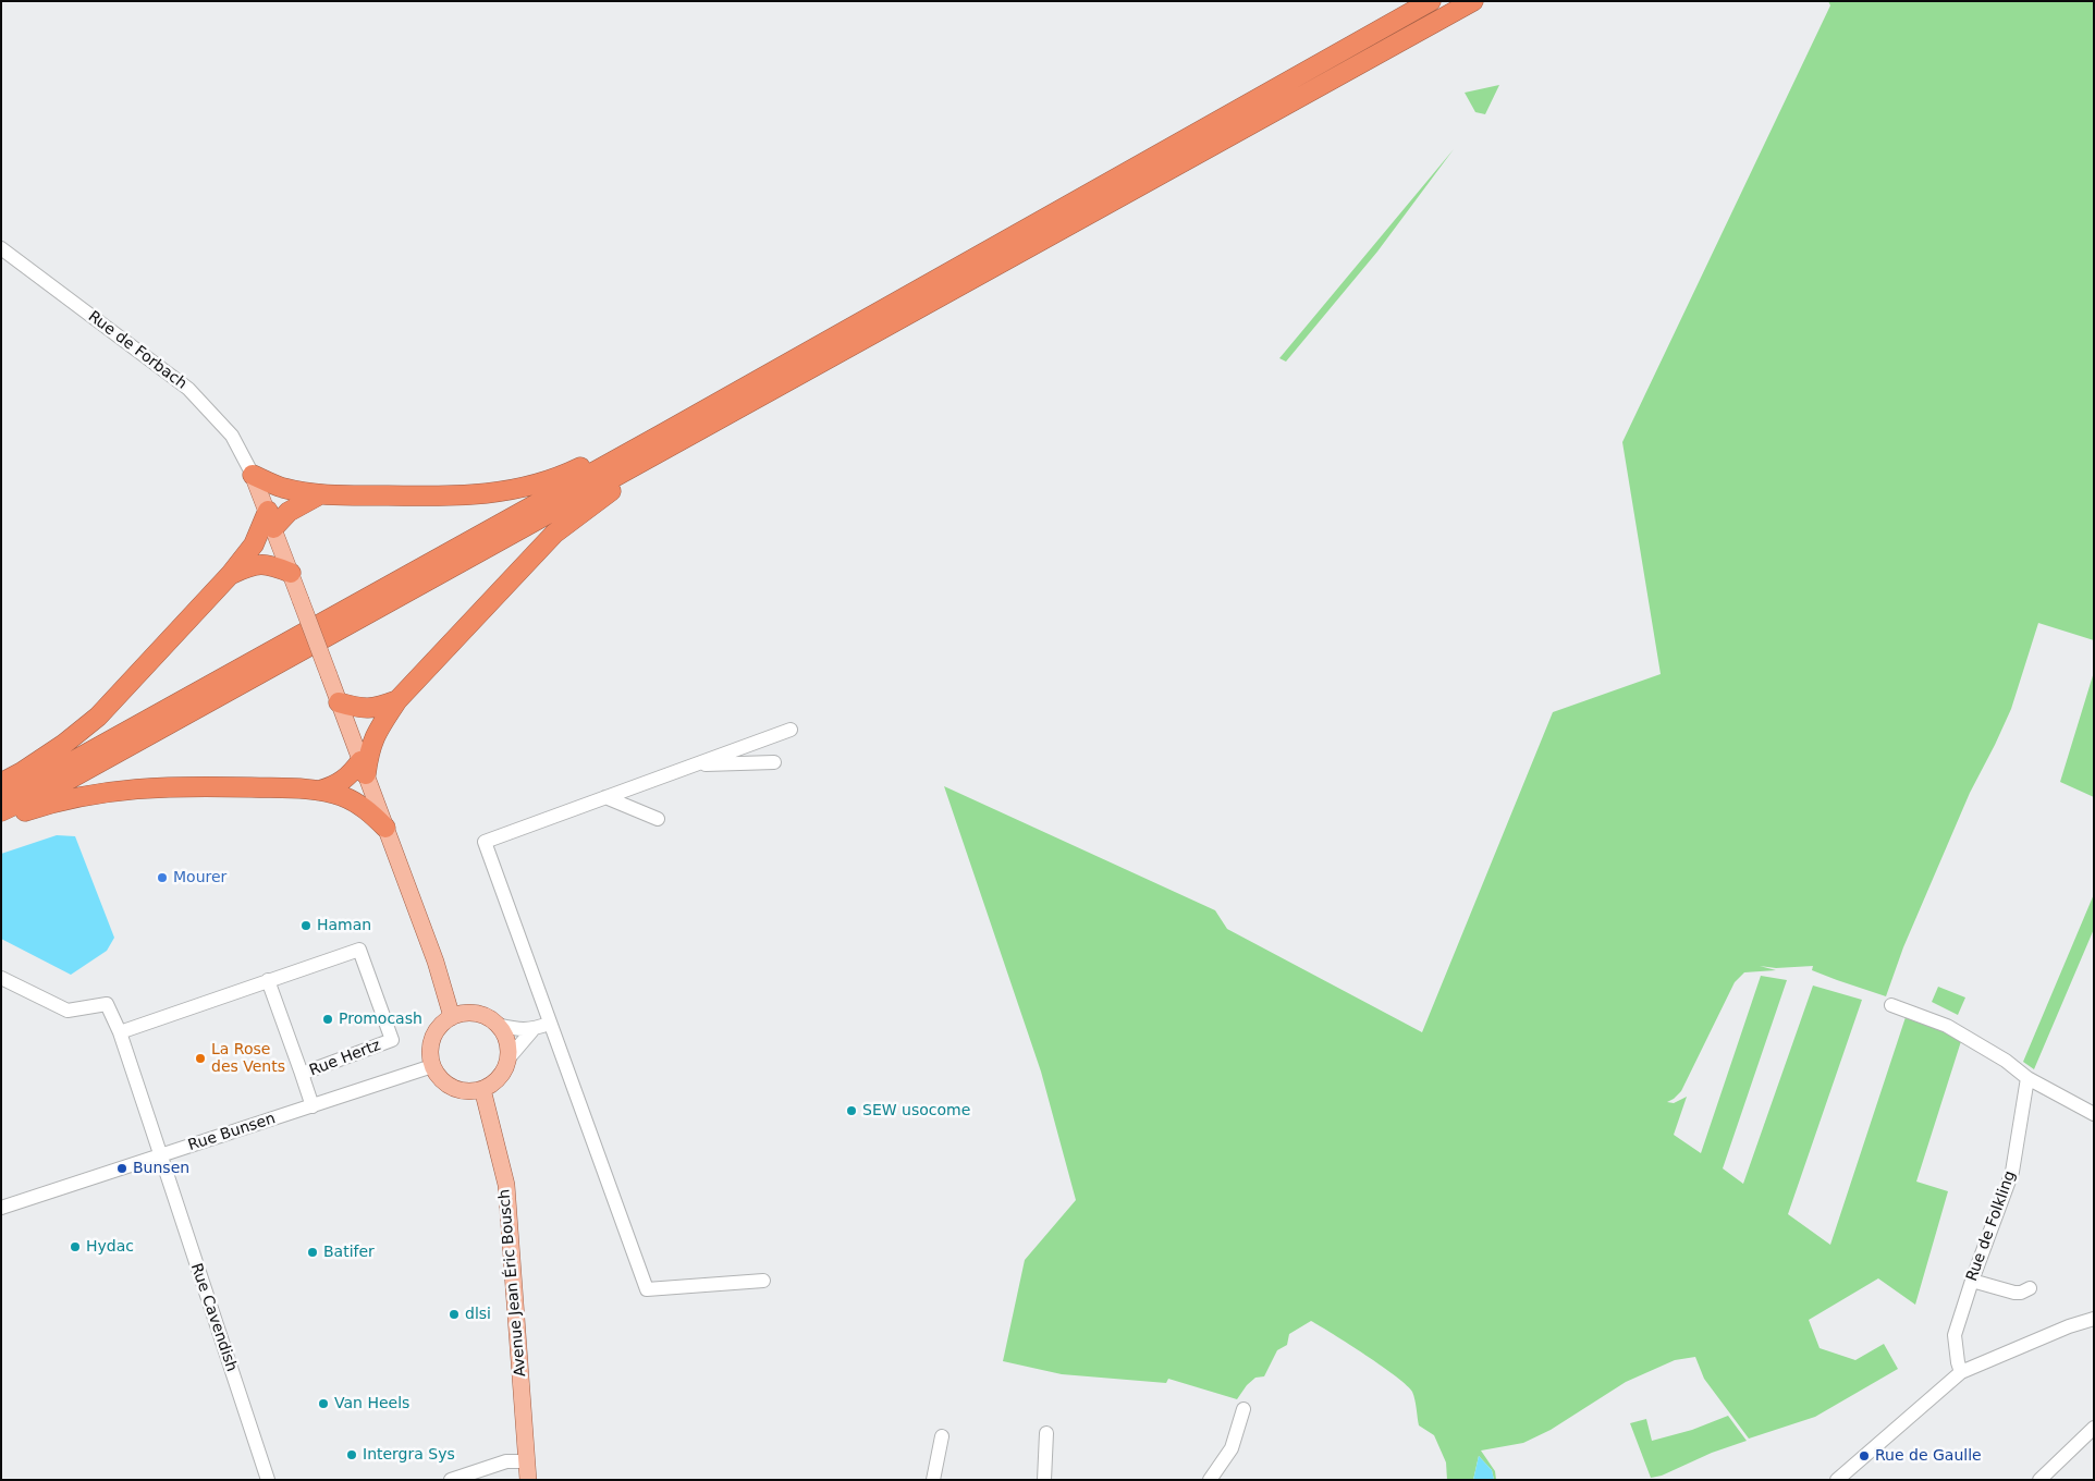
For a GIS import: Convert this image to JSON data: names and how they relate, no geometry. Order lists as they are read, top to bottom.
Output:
{
  "streets": {
    "main road": ["Avenue Jean Éric Bousch"],
    "street": [
      "Rue de Forbach",
      "Rue Hertz",
      "Rue Bunsen",
      "Rue de Folkling",
      "Rue Cavendish"
    ]
  },
  "crossings": [
    ["Rue Bunsen", "Avenue Jean Éric Bousch"],
    ["Rue Bunsen", "Rue Cavendish"]
  ],
  "places": [
    "Mourer",
    "Haman",
    "Promocash",
    "La Rose des Vents",
    "SEW usocome",
    "Bunsen",
    "Hydac",
    "Batifer",
    "dlsi",
    "Van Heels",
    "Intergra Sys",
    "Rue de Gaulle"
  ]
}
